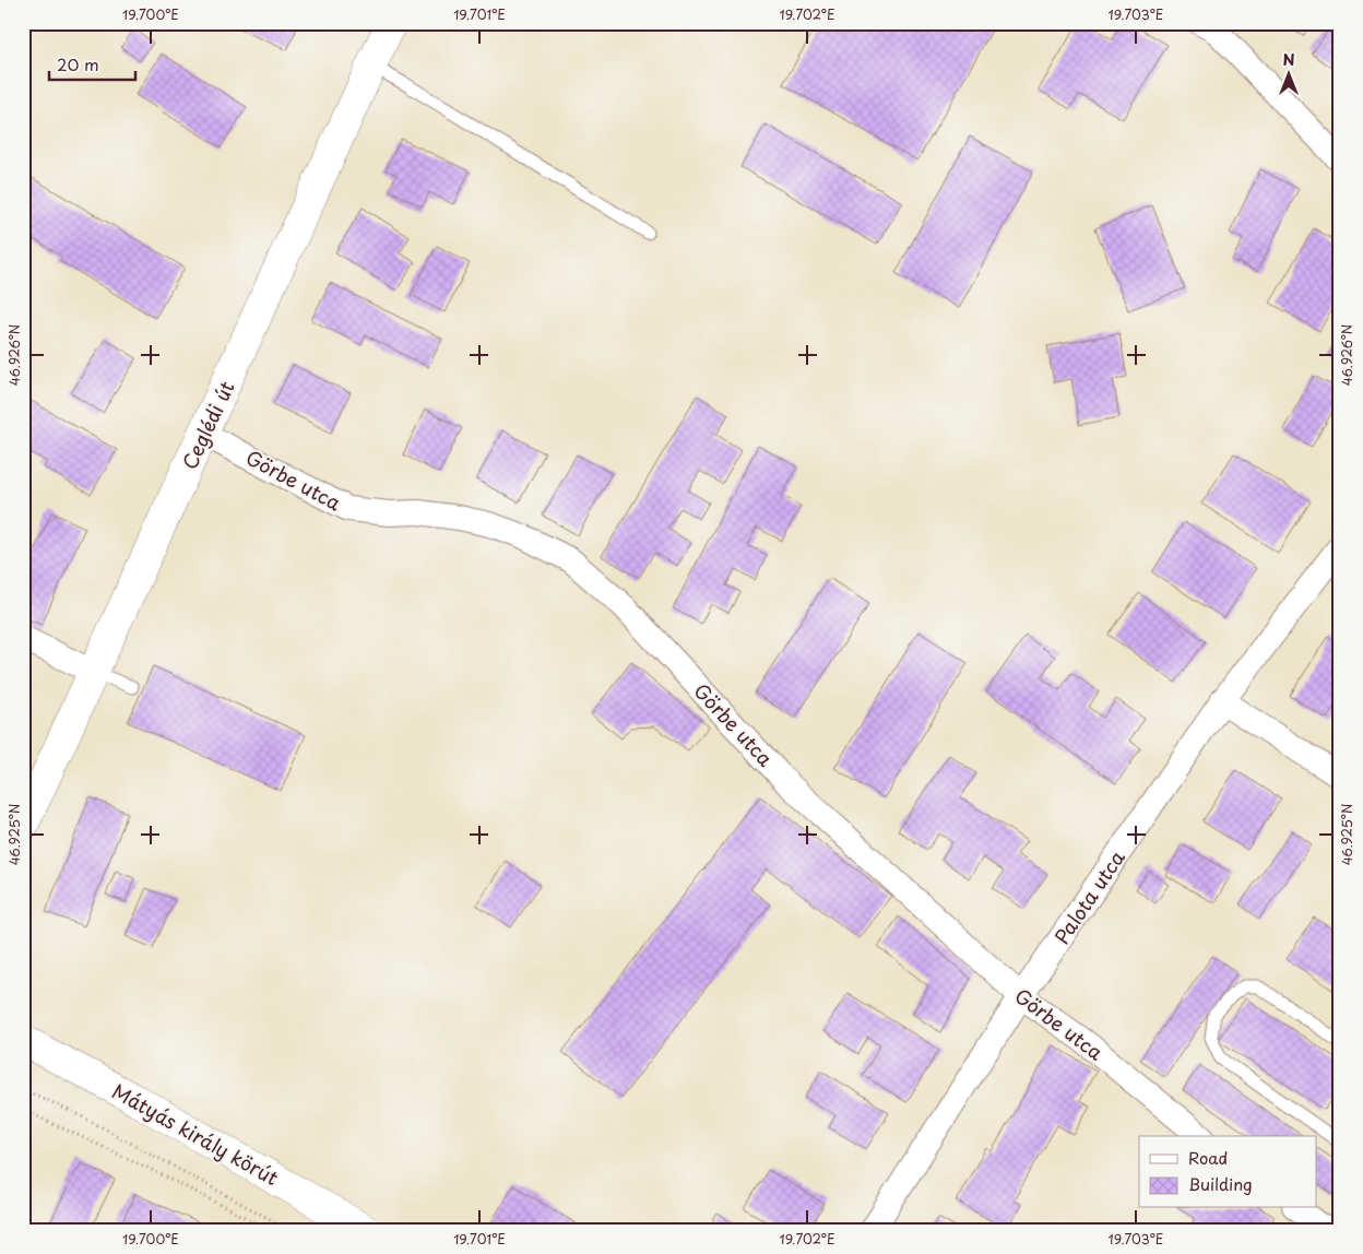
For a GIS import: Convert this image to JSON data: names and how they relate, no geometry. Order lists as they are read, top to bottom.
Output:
{
  "streets": {
    "main road": ["Ceglédi út", "Mátyás király körút"],
    "street": ["Görbe utca", "Palota utca"]
  },
  "crossings": [
    ["Ceglédi út", "Görbe utca"],
    ["Görbe utca", "Palota utca"]
  ],
  "legend": ["Road", "Building"],
  "scale_bar": "20 m",
  "north": "top",
  "coordinates": [
    "19.700°E",
    "19.701°E",
    "19.702°E",
    "19.703°E",
    "46.926°N",
    "46.925°N"
  ]
}
